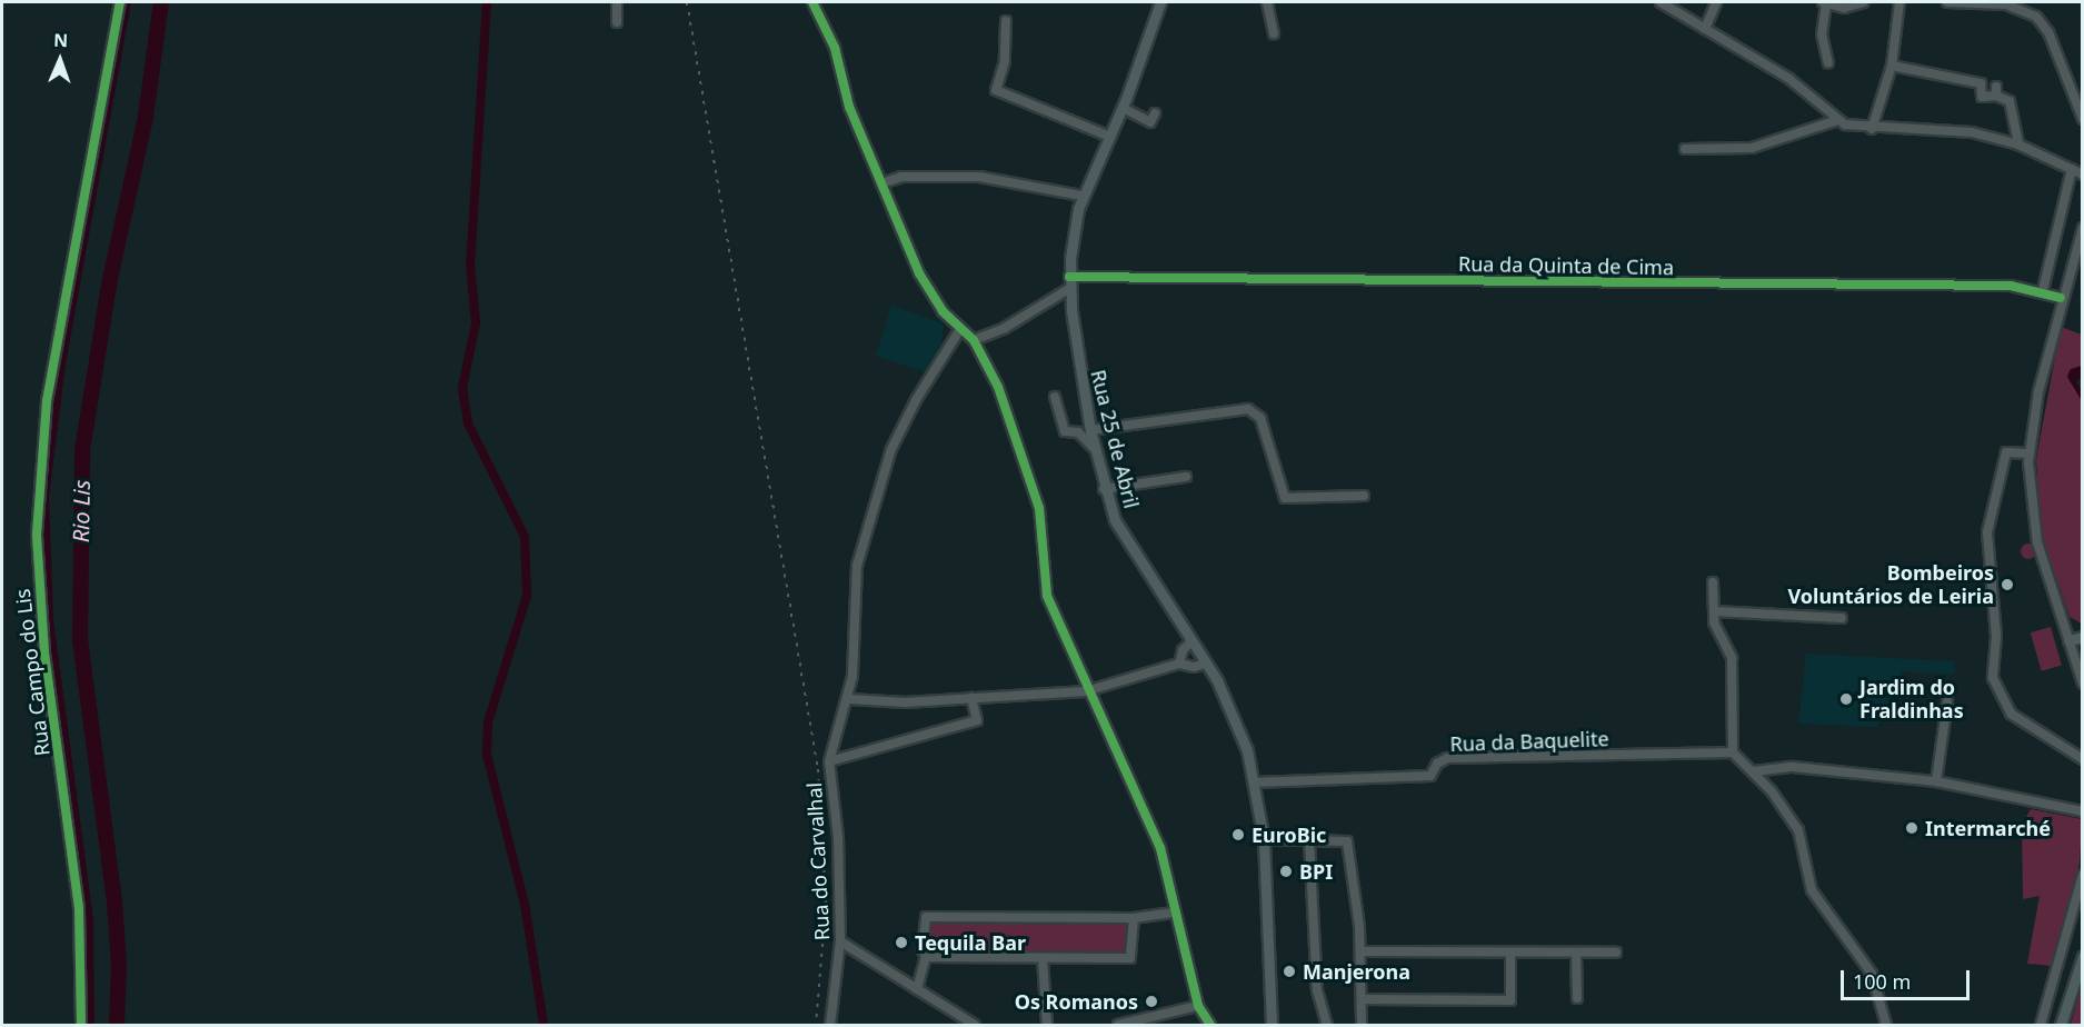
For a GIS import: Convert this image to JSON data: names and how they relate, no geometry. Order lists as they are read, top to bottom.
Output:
{
  "streets": {
    "main road": ["Rua 25 de Abril"],
    "street": [
      "Rua da Quinta de Cima",
      "Rua Campo do Lis",
      "Rua da Baquelite",
      "Rua do Carvalhal"
    ]
  },
  "crossings": [
    ["Rua da Quinta de Cima", "Rua 25 de Abril"],
    ["Rua 25 de Abril", "Rua da Baquelite"]
  ],
  "water": ["Rio Lis"],
  "places": [
    "Bombeiros Voluntários de Leiria",
    "Jardim do Fraldinhas",
    "Intermarché",
    "EuroBic",
    "BPI",
    "Tequila Bar",
    "Manjerona",
    "Os Romanos"
  ],
  "scale_bar": "100 m",
  "north": "top"
}
